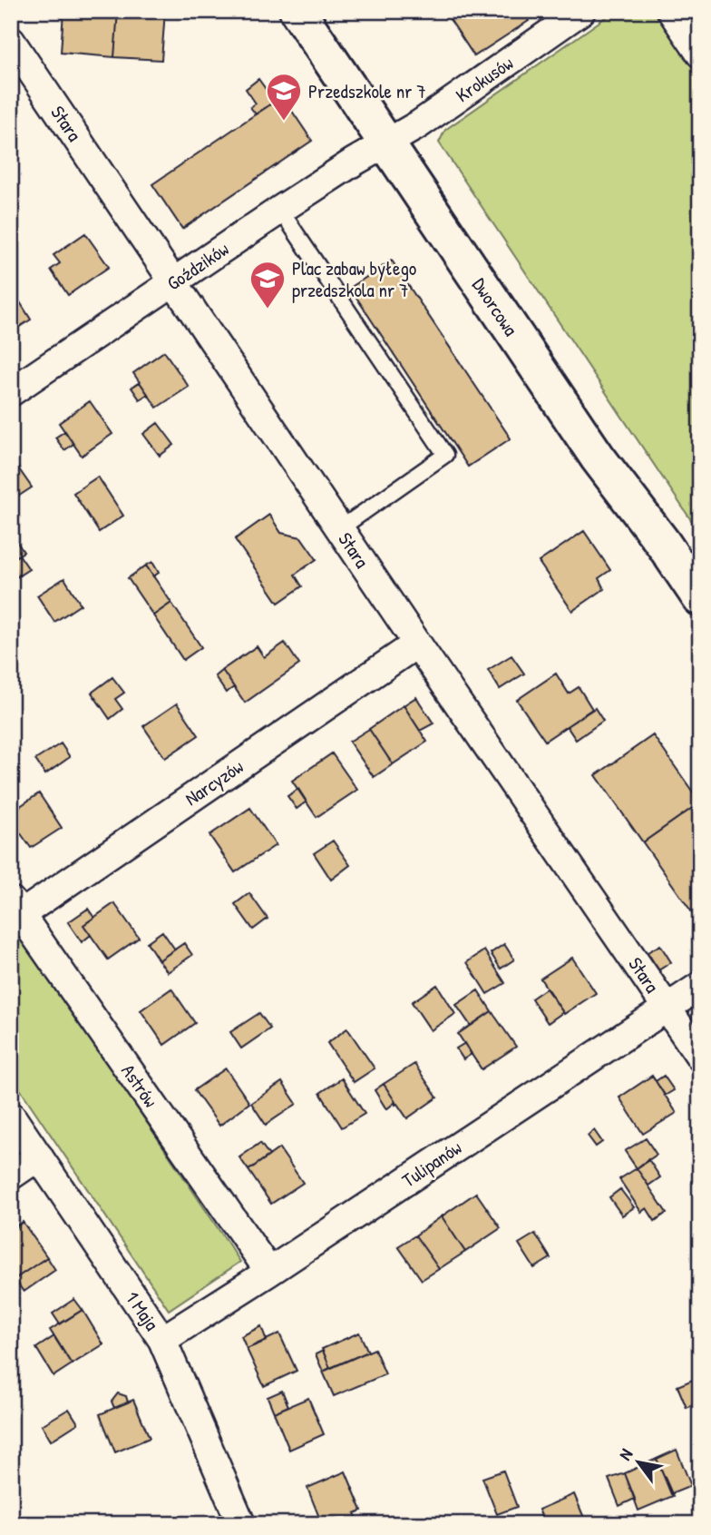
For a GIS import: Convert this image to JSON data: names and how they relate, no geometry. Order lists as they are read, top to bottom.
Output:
{
  "streets": {
    "street": [
      "Krokusów",
      "Stara",
      "Goździków",
      "Dworcowa",
      "Narcyzów",
      "Astrów",
      "Tulipanów",
      "1 Maja"
    ]
  },
  "crossings": [
    ["Krokusów", "Goździków"],
    ["Krokusów", "Dworcowa"],
    ["Stara", "Goździków"],
    ["Stara", "Narcyzów"],
    ["Stara", "Tulipanów"],
    ["Goździków", "Dworcowa"],
    ["Narcyzów", "Astrów"],
    ["Astrów", "Tulipanów"],
    ["Tulipanów", "1 Maja"]
  ],
  "places": {
    "school or university": ["Przedszkole nr 7", "Plac zabaw byłego przedszkola nr 7"]
  },
  "north": "top left"
}
